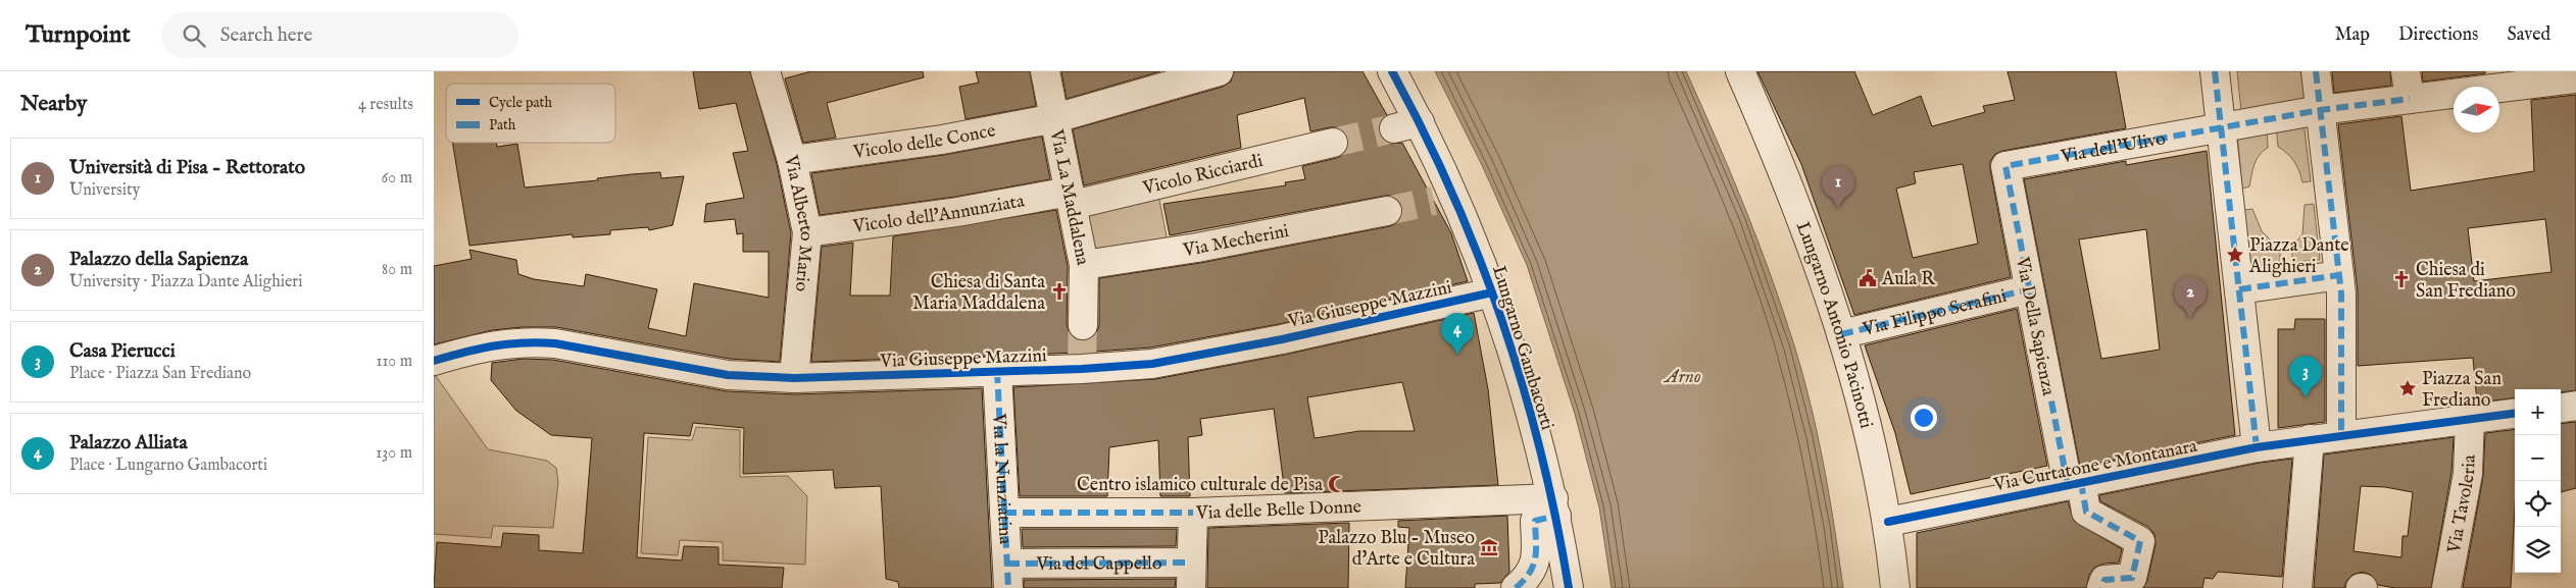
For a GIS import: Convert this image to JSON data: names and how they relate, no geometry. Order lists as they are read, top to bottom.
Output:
{
  "streets": {
    "street": [
      "Vicolo delle Conce",
      "Via dell'Ulivo",
      "Vicolo Ricciardi",
      "Via La Maddalena",
      "Vicolo dell'Annunziata",
      "Via Alberto Mario",
      "Via Mecherini",
      "Via Giuseppe Mazzini",
      "Via Filippo Serafini",
      "Lungarno Antonio Pacinotti",
      "Via Della Sapienza",
      "Lungarno Gambacorti",
      "Via Curtatone e Montanara",
      "Via la Nunziatina",
      "Via Tavoleria",
      "Via delle Belle Donne",
      "Via del Cappello"
    ]
  },
  "crossings": [
    ["Vicolo delle Conce", "Via La Maddalena"],
    ["Vicolo delle Conce", "Via Alberto Mario"],
    ["Via dell'Ulivo", "Via Della Sapienza"],
    ["Vicolo Ricciardi", "Via La Maddalena"],
    ["Vicolo Ricciardi", "Vicolo dell'Annunziata"],
    ["Via La Maddalena", "Vicolo dell'Annunziata"],
    ["Via La Maddalena", "Via Mecherini"],
    ["Vicolo dell'Annunziata", "Via Alberto Mario"],
    ["Via Alberto Mario", "Via Giuseppe Mazzini"],
    ["Via Giuseppe Mazzini", "Lungarno Gambacorti"],
    ["Via Giuseppe Mazzini", "Via la Nunziatina"],
    ["Via Filippo Serafini", "Lungarno Antonio Pacinotti"],
    ["Via Filippo Serafini", "Via Della Sapienza"],
    ["Lungarno Antonio Pacinotti", "Via Curtatone e Montanara"],
    ["Via Della Sapienza", "Via Curtatone e Montanara"],
    ["Lungarno Gambacorti", "Via delle Belle Donne"],
    ["Via la Nunziatina", "Via delle Belle Donne"],
    ["Via la Nunziatina", "Via del Cappello"]
  ],
  "water": ["Arno"],
  "places": {
    "place": ["Piazza Dante Alighieri", "Piazza San Frediano"],
    "public building": ["Aula R"],
    "church": ["Chiesa di San Frediano", "Chiesa di Santa Maria Maddalena"],
    "mosque": ["Centro islamico culturale de Pisa"],
    "museum": ["Palazzo Blu - Museo d'Arte e Cultura"]
  },
  "legend": ["Cycle path", "Path"],
  "north": "right",
  "page": {
    "header": "Turnpoint",
    "search": "Search here",
    "nav": ["Map", "Directions", "Saved"],
    "heading": ["Nearby", "4 results"],
    "list": [
      {
        "mark": "1",
        "name": "Università di Pisa - Rettorato",
        "note": "University",
        "value": "60 m"
      },
      {
        "mark": "2",
        "name": "Palazzo della Sapienza",
        "note": "University · Piazza Dante Alighieri",
        "value": "80 m"
      },
      {
        "mark": "3",
        "name": "Casa Pierucci",
        "note": "Place · Piazza San Frediano",
        "value": "110 m"
      },
      {
        "mark": "4",
        "name": "Palazzo Alliata",
        "note": "Place · Lungarno Gambacorti",
        "value": "130 m"
      }
    ],
    "pins": [
      "1",
      "2",
      "4",
      "3"
    ],
    "map_buttons": ["+", "−"]
  }
}
